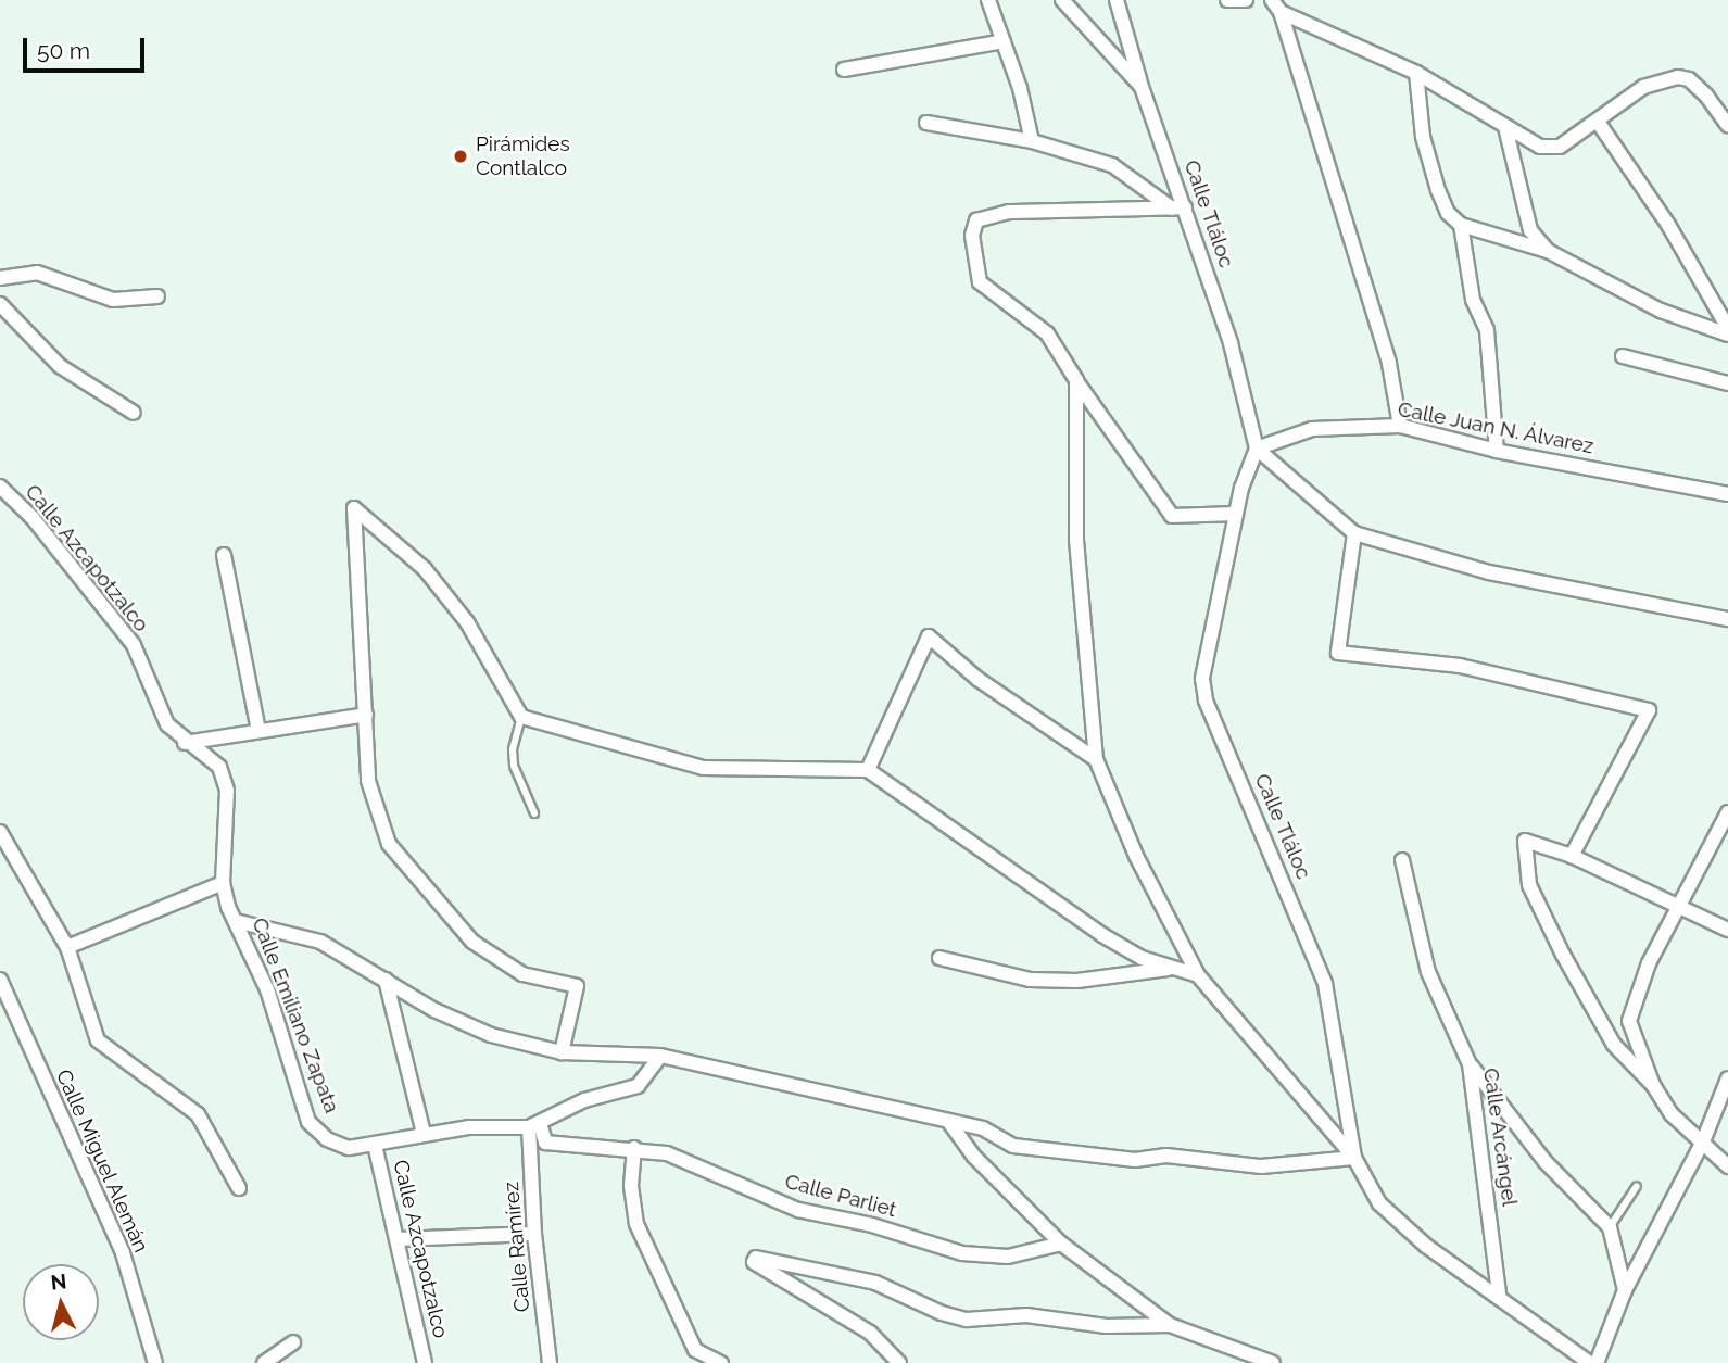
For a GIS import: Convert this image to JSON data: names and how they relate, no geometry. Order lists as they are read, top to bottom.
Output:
{
  "streets": {
    "street": [
      "Calle Tláloc",
      "Calle Juan N. Álvarez",
      "Calle Azcapotzalco",
      "Calle Emiliano Zapata",
      "Calle Arcángel",
      "Calle Miguel Alemán",
      "Calle Parliet",
      "Calle Ramírez"
    ]
  },
  "crossings": [
    ["Calle Tláloc", "Calle Juan N. Álvarez"],
    ["Calle Azcapotzalco", "Calle Emiliano Zapata"],
    ["Calle Parliet", "Calle Ramírez"]
  ],
  "places": ["Pirámides Contlalco"],
  "scale_bar": "50 m",
  "north": "top"
}
